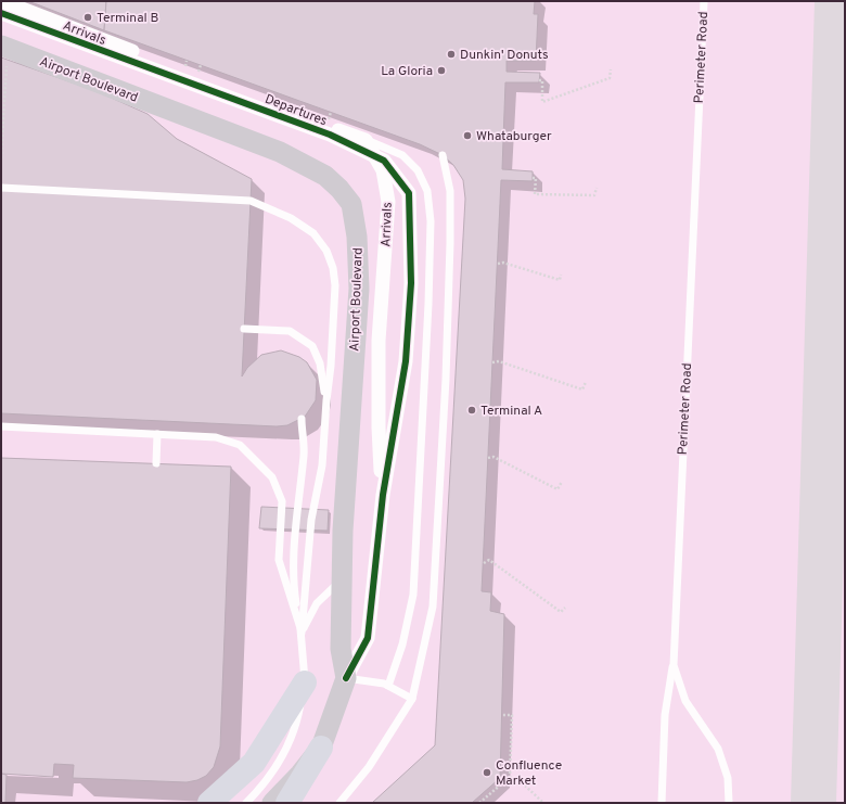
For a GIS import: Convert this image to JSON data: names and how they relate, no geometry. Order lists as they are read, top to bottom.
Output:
{
  "streets": {
    "main road": ["Airport Boulevard"],
    "street": ["Arrivals", "Departures"],
    "lane": ["Perimeter Road"]
  },
  "crossings": [
    ["Arrivals", "Departures"]
  ],
  "places": [
    "Terminal B",
    "Dunkin' Donuts",
    "La Gloria",
    "Whataburger",
    "Terminal A",
    "Confluence Market"
  ]
}
